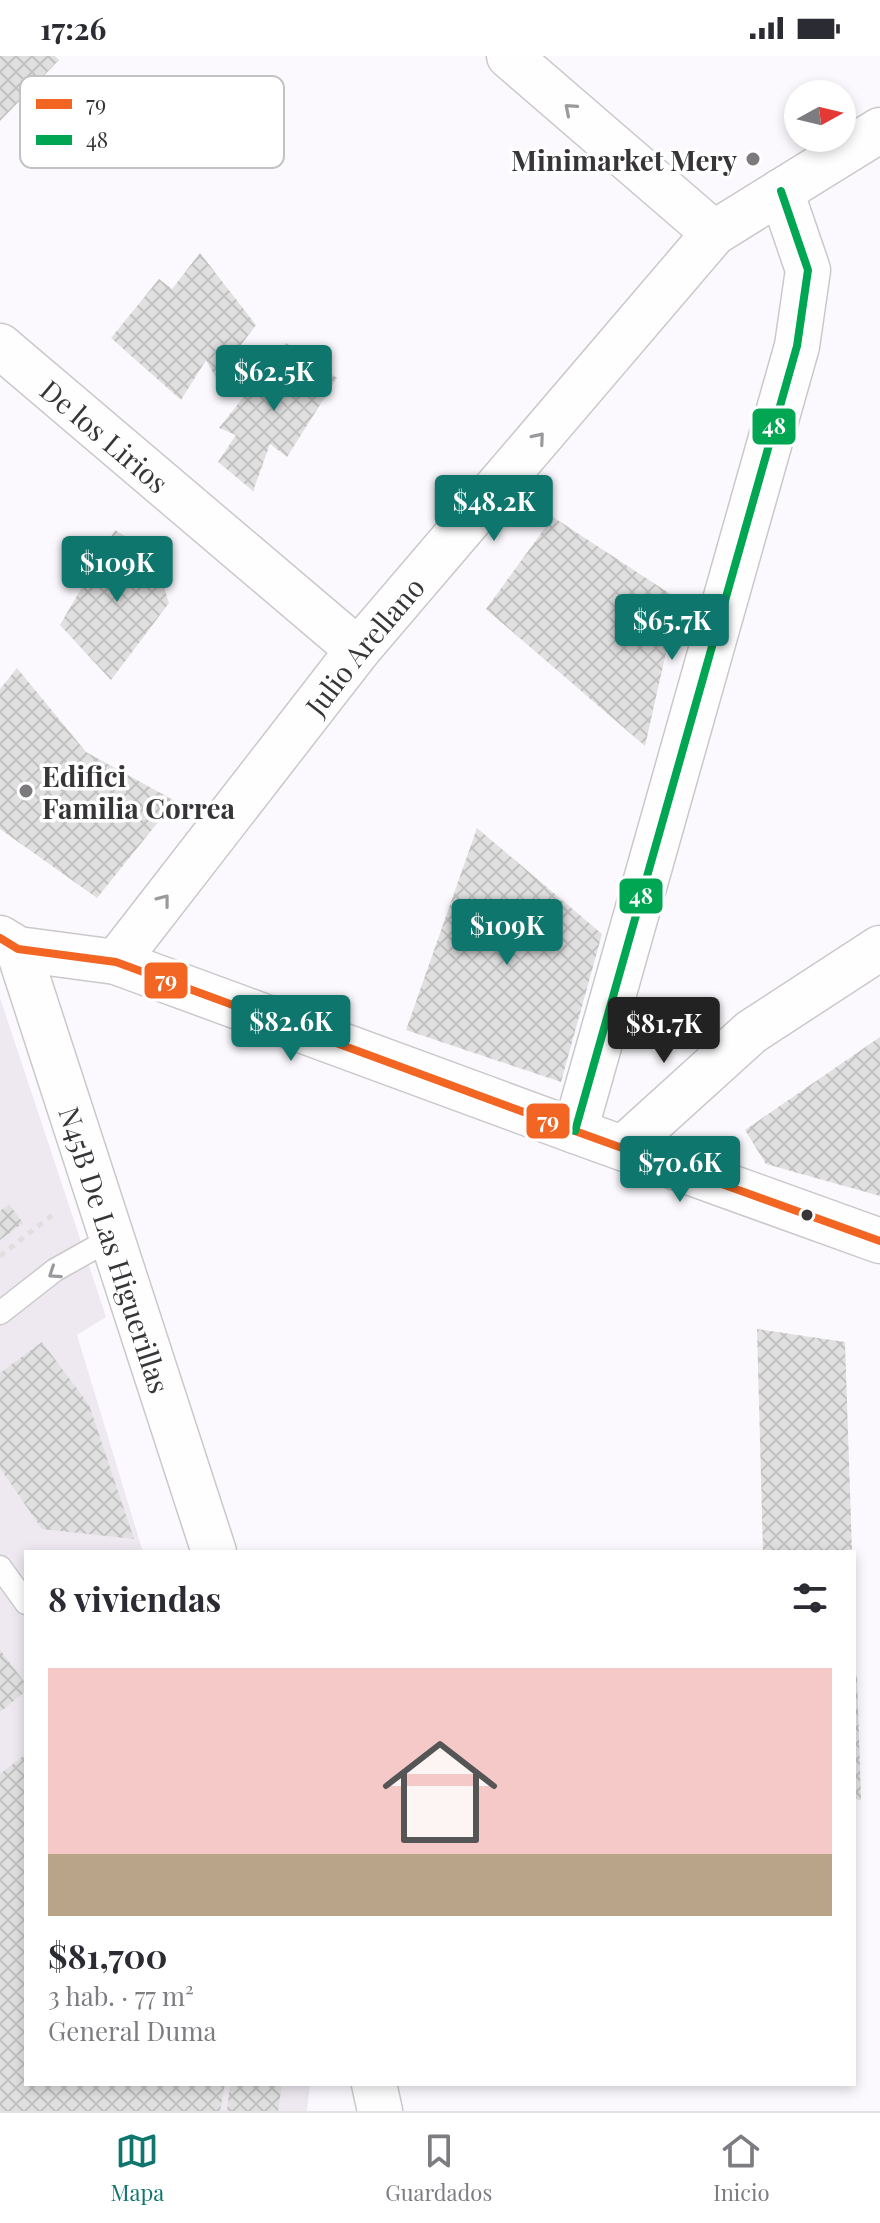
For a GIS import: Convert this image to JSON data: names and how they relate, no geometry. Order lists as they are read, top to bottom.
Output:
{
  "streets": {
    "street": ["De los Lirios", "Julio Arellano", "N45B De Las Higuerillas"]
  },
  "crossings": [
    ["De los Lirios", "Julio Arellano"]
  ],
  "one_way": ["Julio Arellano"],
  "places": ["Minimarket Mery", "Edifici Familia Correa"],
  "lines": ["transit line 48", "transit line 79"],
  "legend": ["79", "48"],
  "north": "right",
  "page": {
    "status": "17:26",
    "price": [
      "$62.5K",
      "$48.2K",
      "$109K",
      "$65.7K",
      "$109K",
      "$82.6K",
      "$81.7K",
      "$70.6K"
    ],
    "heading": "8 viviendas",
    "list": [
      {
        "name": "$81,700",
        "note": "3 hab. · 77 m² · General Duma"
      }
    ],
    "tabs": ["Mapa", "Guardados", "Inicio"]
  }
}
